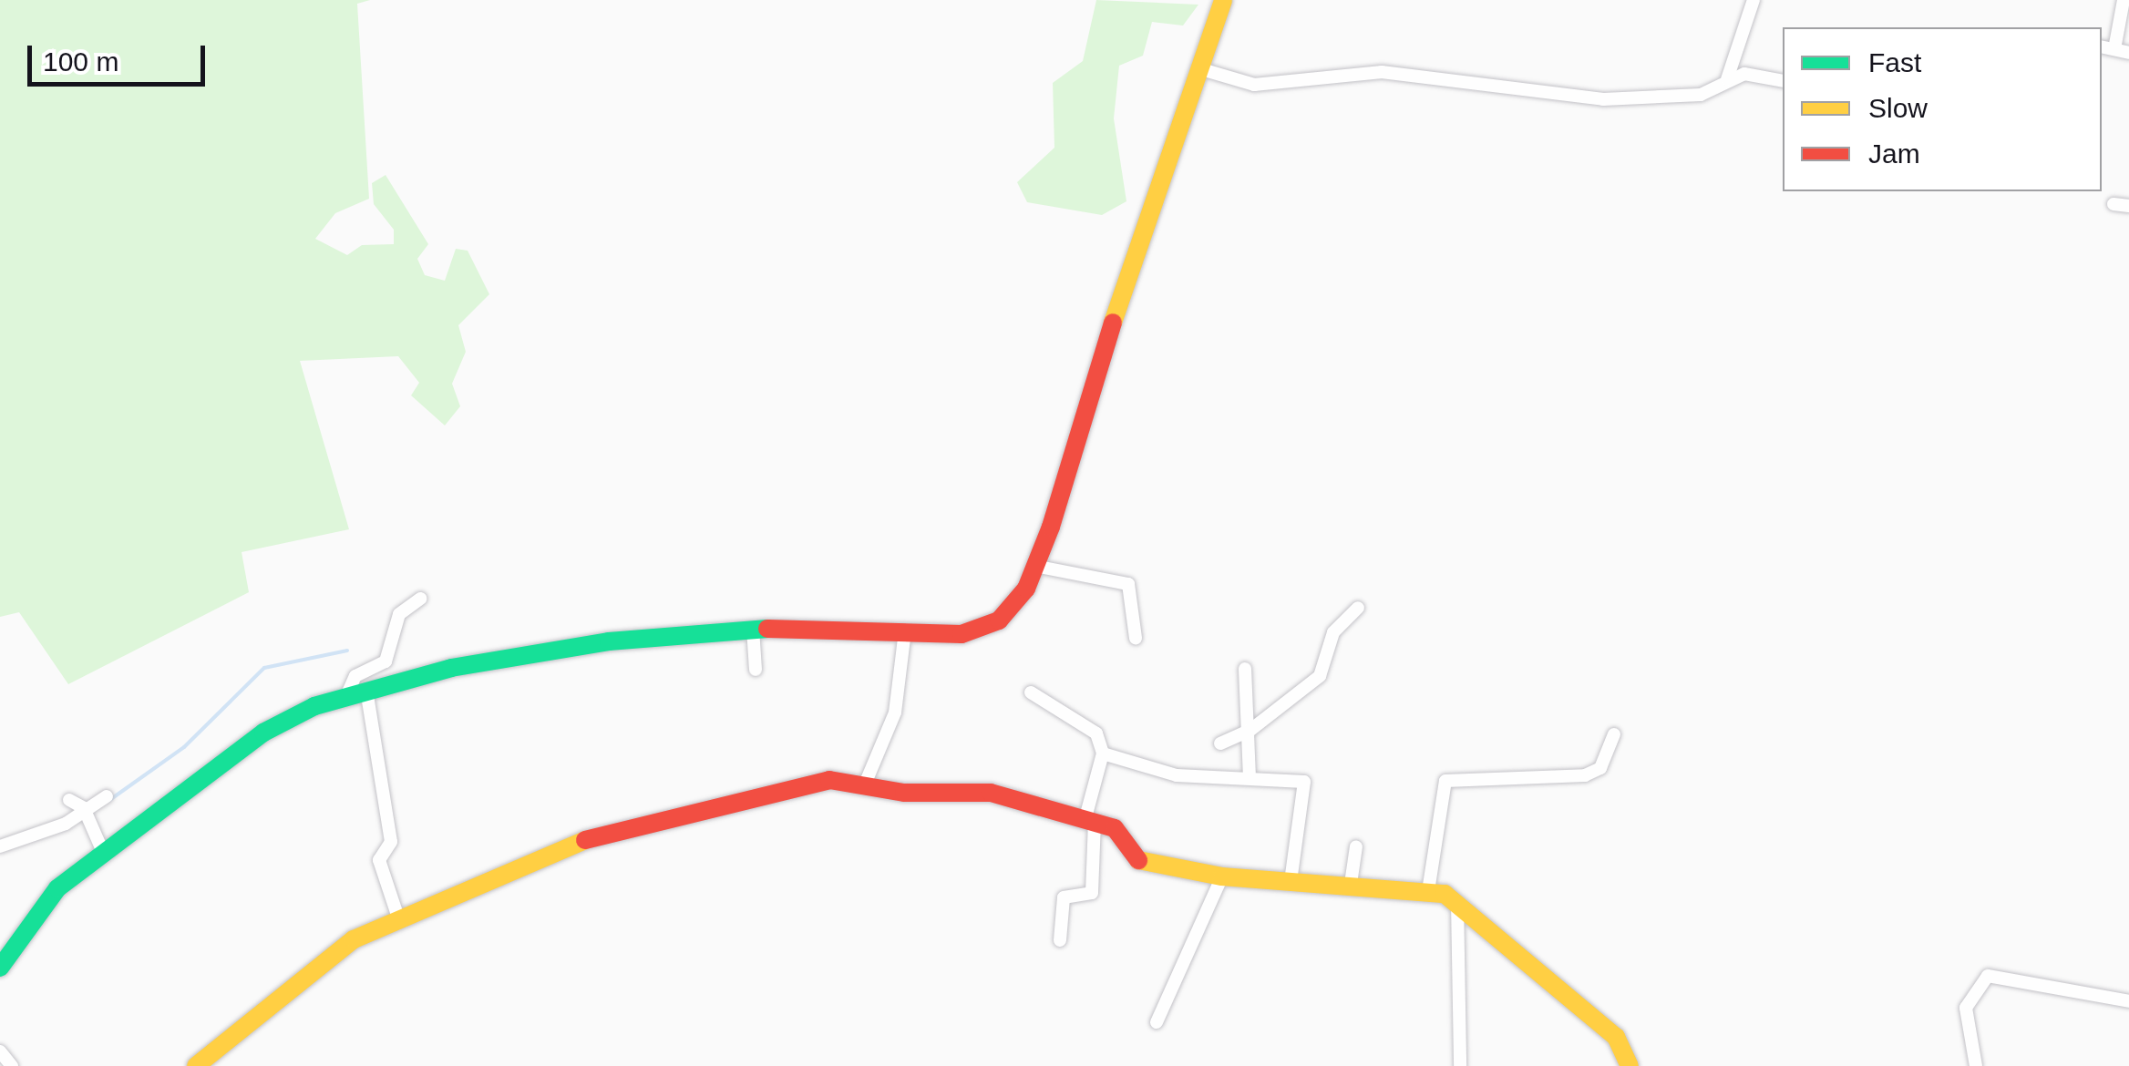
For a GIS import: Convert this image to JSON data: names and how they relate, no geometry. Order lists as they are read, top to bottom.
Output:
{
  "legend": ["Fast", "Slow", "Jam"],
  "scale_bar": "100 m"
}
